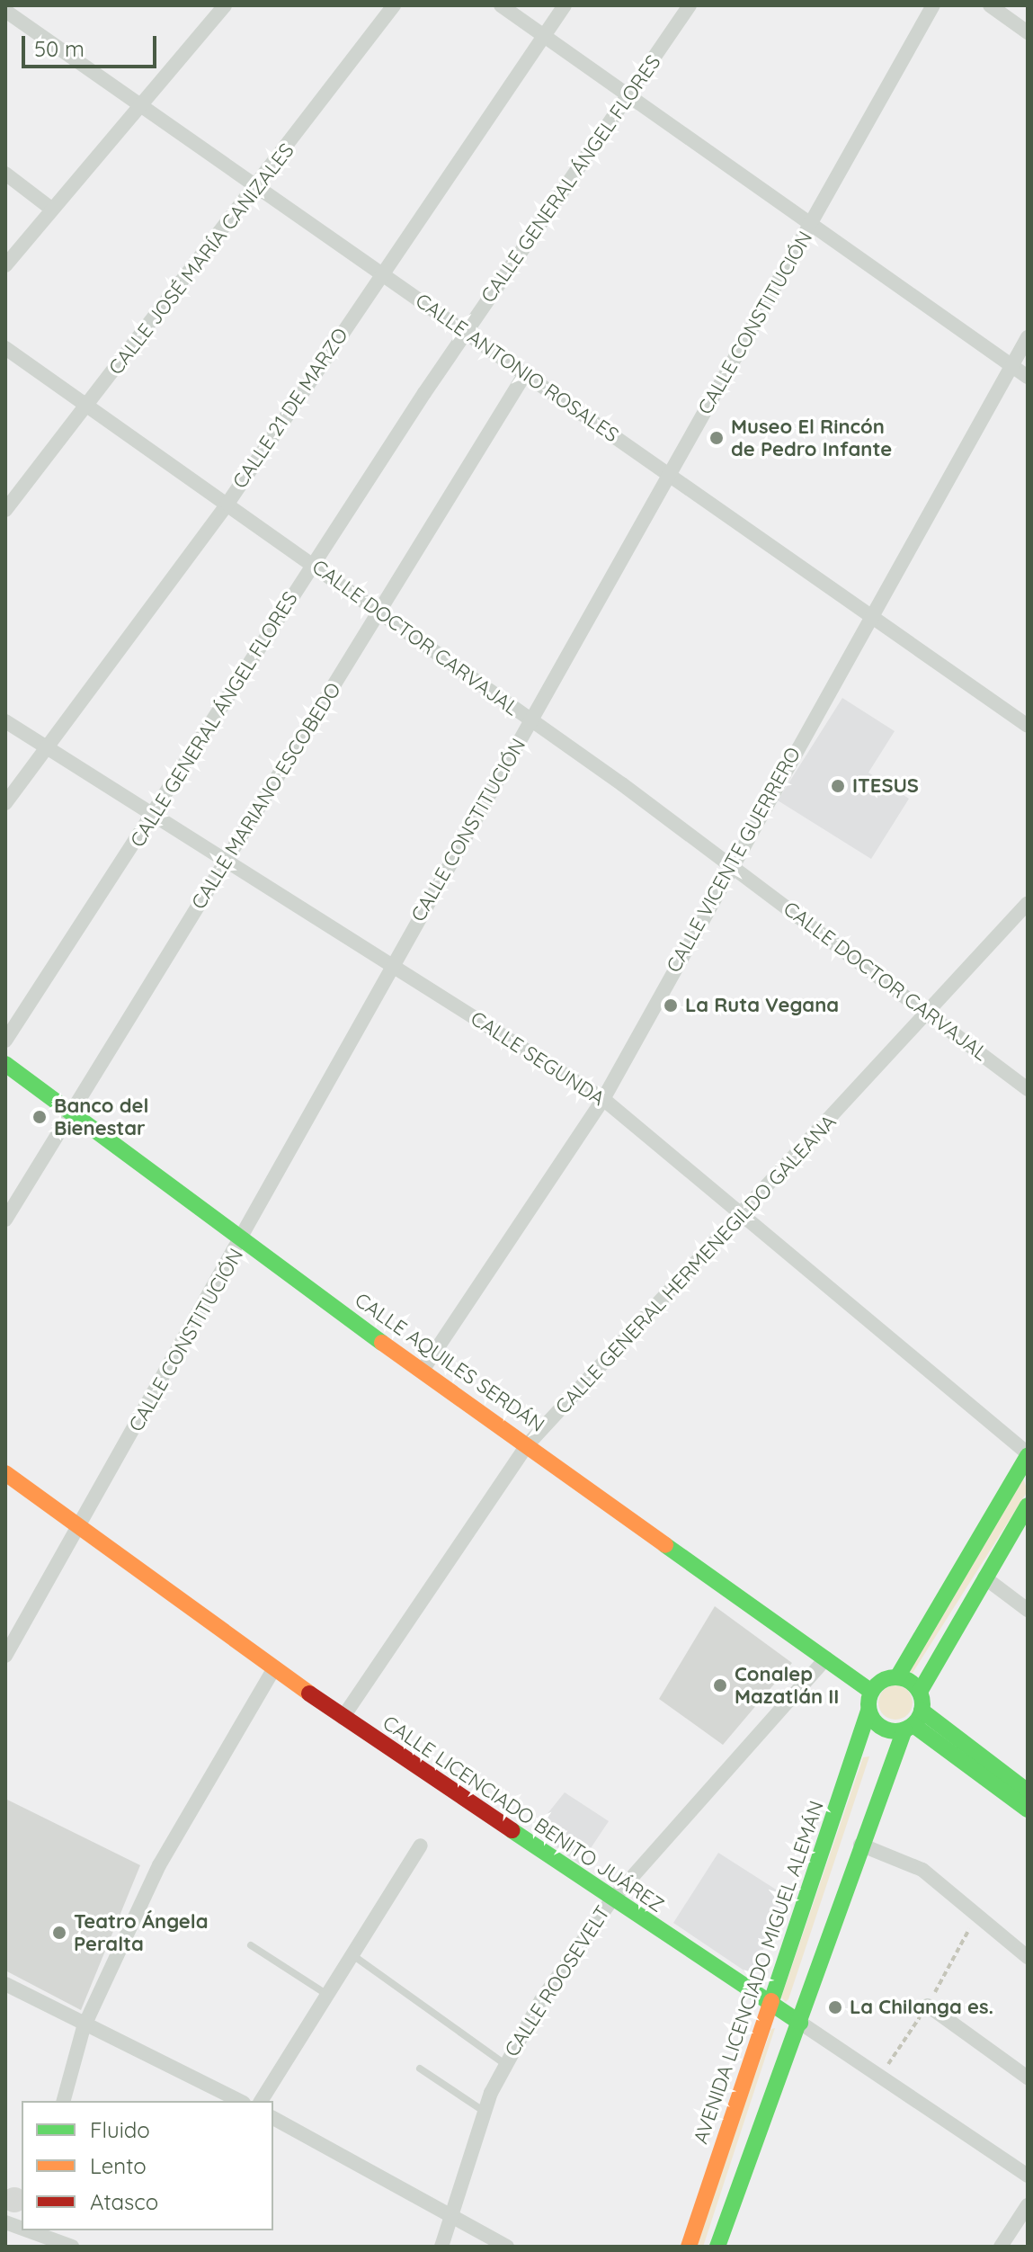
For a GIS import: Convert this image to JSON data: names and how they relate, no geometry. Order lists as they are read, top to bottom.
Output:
{
  "streets": {
    "street": [
      "CALLE GENERAL ÁNGEL FLORES",
      "CALLE JOSÉ MARÍA CANIZALES",
      "CALLE CONSTITUCIÓN",
      "CALLE ANTONIO ROSALES",
      "CALLE 21 DE MARZO",
      "CALLE DOCTOR CARVAJAL",
      "CALLE MARIANO ESCOBEDO",
      "CALLE VICENTE GUERRERO",
      "CALLE SEGUNDA",
      "CALLE GENERAL HERMENEGILDO GALEANA",
      "CALLE AQUILES SERDÁN",
      "CALLE LICENCIADO BENITO JUÁREZ",
      "AVENIDA LICENCIADO MIGUEL ALEMÁN",
      "CALLE ROOSEVELT"
    ]
  },
  "crossings": [
    ["CALLE GENERAL ÁNGEL FLORES", "CALLE ANTONIO ROSALES"],
    ["CALLE GENERAL ÁNGEL FLORES", "CALLE DOCTOR CARVAJAL"],
    ["CALLE GENERAL ÁNGEL FLORES", "CALLE SEGUNDA"],
    ["CALLE JOSÉ MARÍA CANIZALES", "CALLE ANTONIO ROSALES"],
    ["CALLE JOSÉ MARÍA CANIZALES", "CALLE DOCTOR CARVAJAL"],
    ["CALLE CONSTITUCIÓN", "CALLE ANTONIO ROSALES"],
    ["CALLE CONSTITUCIÓN", "CALLE DOCTOR CARVAJAL"],
    ["CALLE CONSTITUCIÓN", "CALLE SEGUNDA"],
    ["CALLE CONSTITUCIÓN", "CALLE AQUILES SERDÁN"],
    ["CALLE CONSTITUCIÓN", "CALLE LICENCIADO BENITO JUÁREZ"],
    ["CALLE ANTONIO ROSALES", "CALLE 21 DE MARZO"],
    ["CALLE ANTONIO ROSALES", "CALLE MARIANO ESCOBEDO"],
    ["CALLE ANTONIO ROSALES", "CALLE VICENTE GUERRERO"],
    ["CALLE 21 DE MARZO", "CALLE DOCTOR CARVAJAL"],
    ["CALLE 21 DE MARZO", "CALLE SEGUNDA"],
    ["CALLE DOCTOR CARVAJAL", "CALLE MARIANO ESCOBEDO"],
    ["CALLE DOCTOR CARVAJAL", "CALLE VICENTE GUERRERO"],
    ["CALLE DOCTOR CARVAJAL", "CALLE GENERAL HERMENEGILDO GALEANA"],
    ["CALLE MARIANO ESCOBEDO", "CALLE SEGUNDA"],
    ["CALLE MARIANO ESCOBEDO", "CALLE AQUILES SERDÁN"],
    ["CALLE VICENTE GUERRERO", "CALLE SEGUNDA"],
    ["CALLE VICENTE GUERRERO", "CALLE AQUILES SERDÁN"],
    ["CALLE SEGUNDA", "CALLE GENERAL HERMENEGILDO GALEANA"],
    ["CALLE GENERAL HERMENEGILDO GALEANA", "CALLE AQUILES SERDÁN"],
    ["CALLE GENERAL HERMENEGILDO GALEANA", "CALLE LICENCIADO BENITO JUÁREZ"],
    ["CALLE AQUILES SERDÁN", "AVENIDA LICENCIADO MIGUEL ALEMÁN"],
    ["CALLE AQUILES SERDÁN", "CALLE ROOSEVELT"],
    ["CALLE LICENCIADO BENITO JUÁREZ", "AVENIDA LICENCIADO MIGUEL ALEMÁN"],
    ["CALLE LICENCIADO BENITO JUÁREZ", "CALLE ROOSEVELT"]
  ],
  "places": [
    "Museo El Rincón de Pedro Infante",
    "ITESUS",
    "La Ruta Vegana",
    "Banco del Bienestar",
    "Conalep Mazatlán II",
    "Teatro Ángela Peralta",
    "La Chilanga es."
  ],
  "legend": ["Fluido", "Lento", "Atasco"],
  "scale_bar": "50 m"
}
